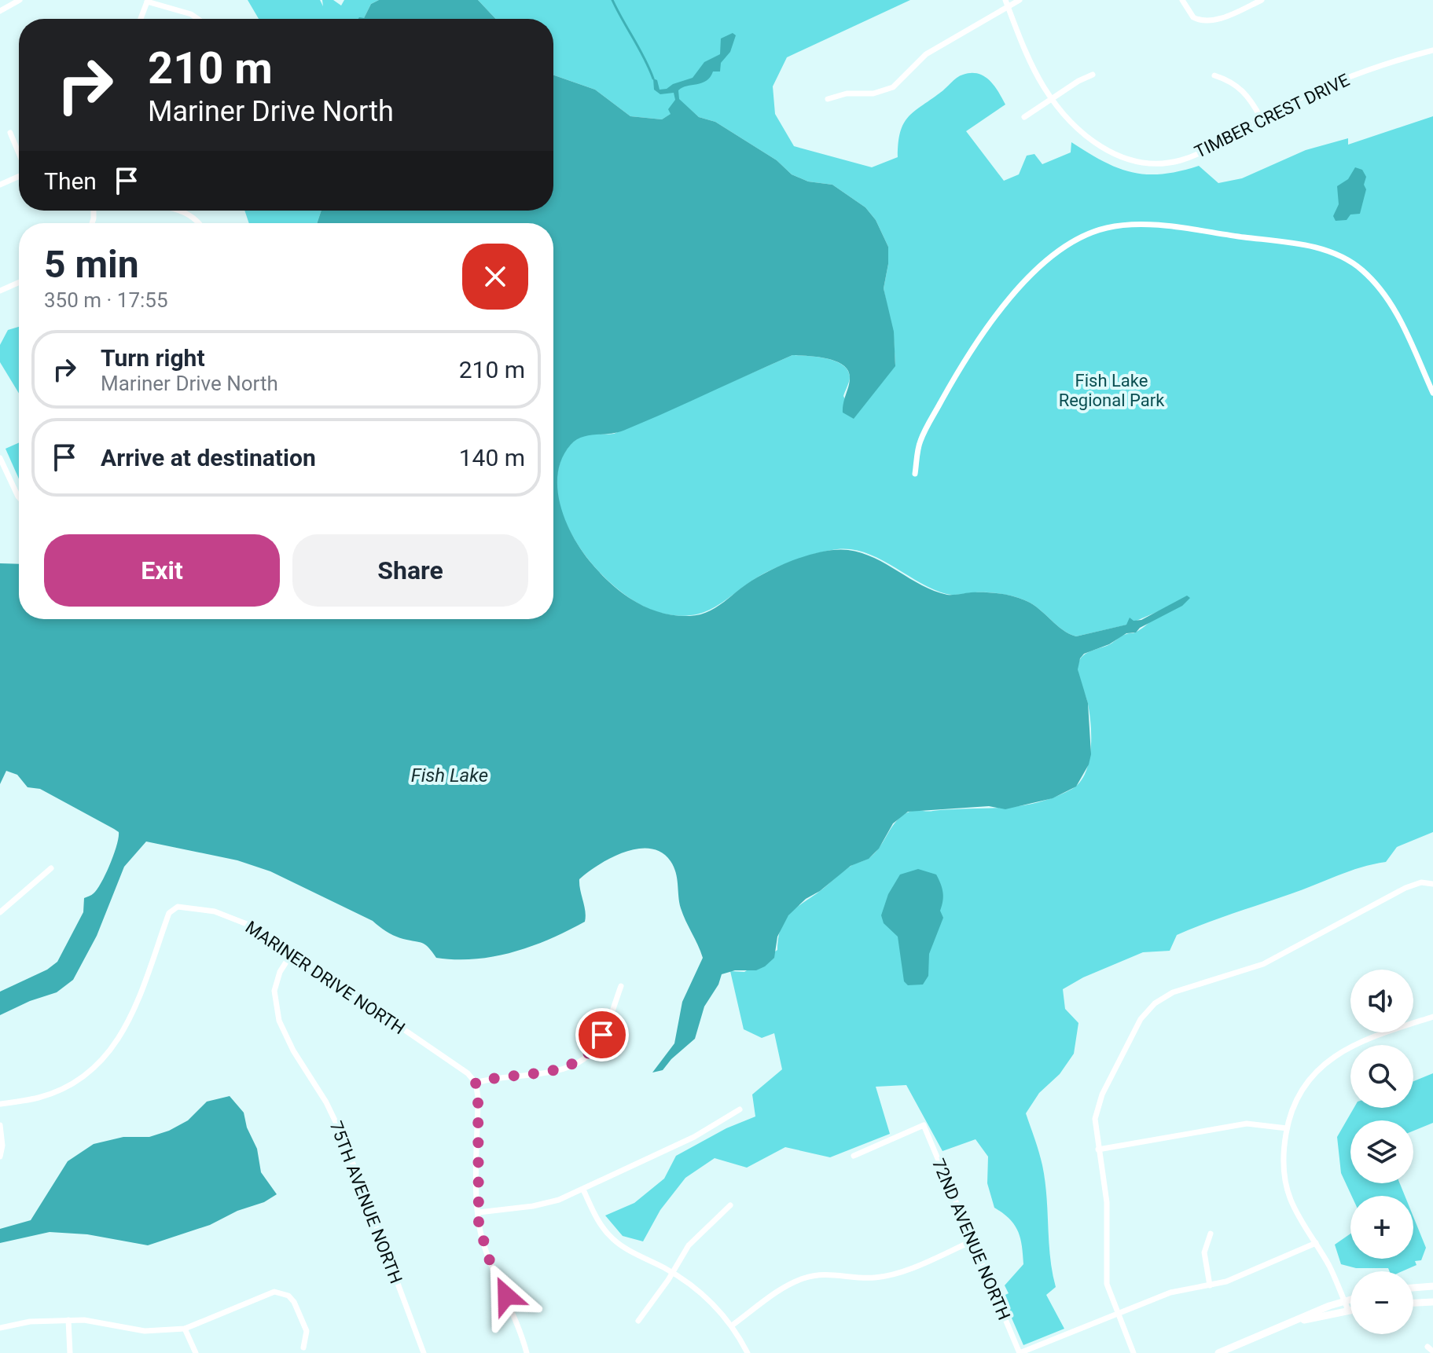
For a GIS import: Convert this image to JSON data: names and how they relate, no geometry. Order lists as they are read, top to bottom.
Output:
{
  "streets": {
    "street": [
      "TIMBER CREST DRIVE",
      "MARINER DRIVE NORTH",
      "75TH AVENUE NORTH",
      "72ND AVENUE NORTH"
    ]
  },
  "crossings": [
    ["MARINER DRIVE NORTH", "75TH AVENUE NORTH"]
  ],
  "water": ["Fish Lake"],
  "parks": ["Fish Lake Regional Park"],
  "page": {
    "turn": ["210 m", "Mariner Drive North"],
    "then": "Then",
    "heading": ["5 min", "350 m · 17:55"],
    "list": [
      {
        "name": "Turn right",
        "note": "Mariner Drive North",
        "value": "210 m"
      },
      {
        "name": "Arrive at destination",
        "value": "140 m"
      }
    ],
    "buttons": ["Exit", "Share"],
    "map_buttons": ["+", "−"]
  }
}
